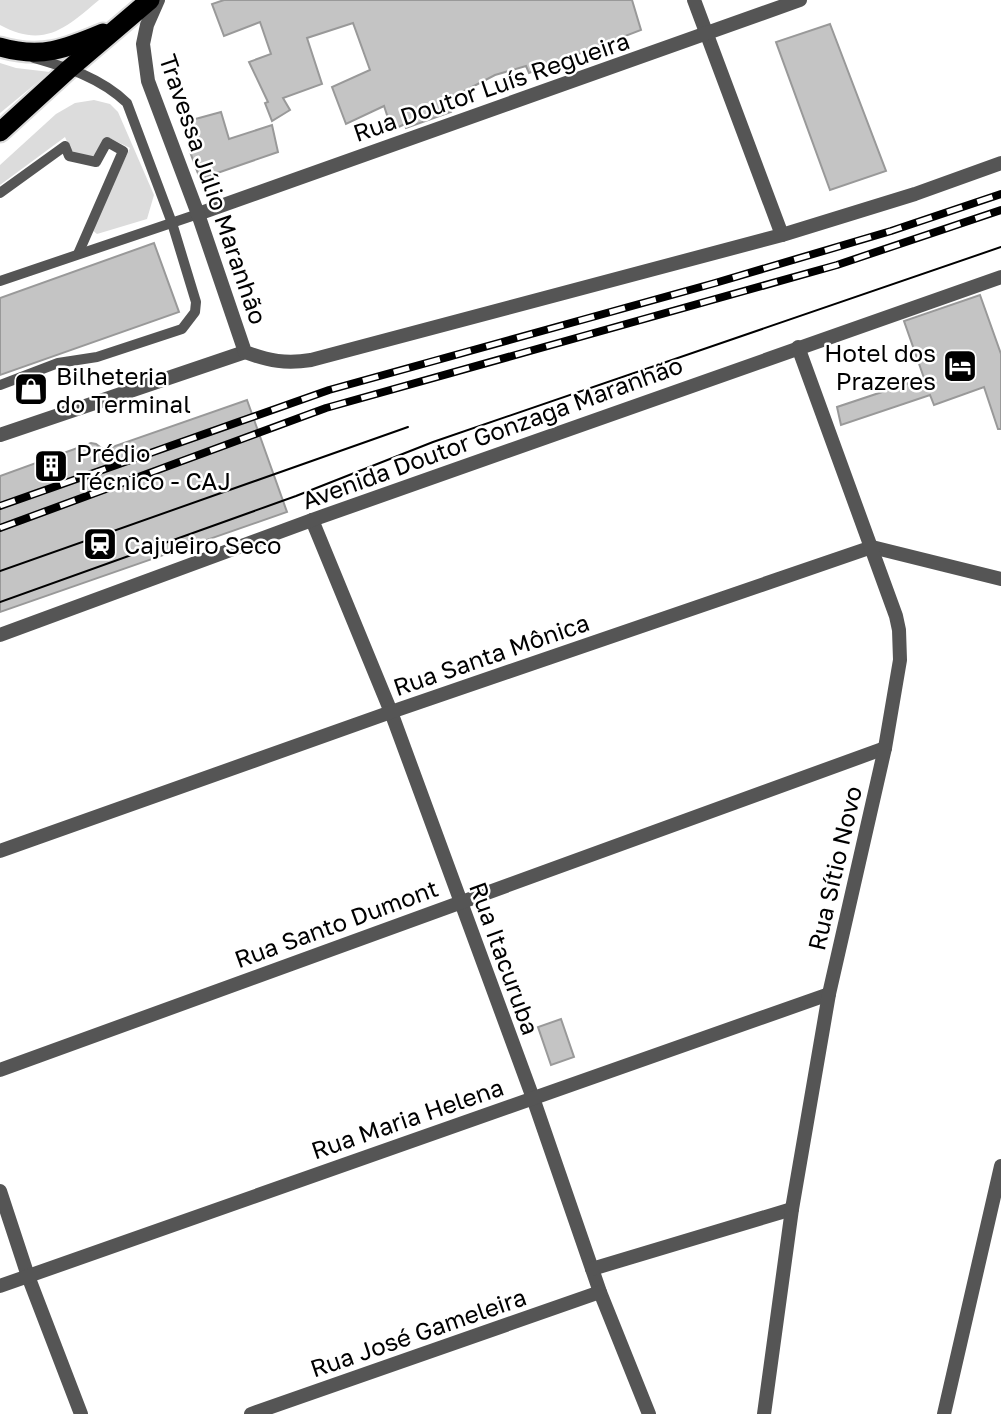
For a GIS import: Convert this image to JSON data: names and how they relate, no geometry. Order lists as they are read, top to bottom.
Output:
{
  "streets": {
    "street": [
      "Rua Doutor Luís Regueira",
      "Travessa Júlio Maranhão",
      "Avenida Doutor Gonzaga Maranhão",
      "Rua Santa Mônica",
      "Rua Sítio Novo",
      "Rua Santo Dumont",
      "Rua Itacuruba",
      "Rua Maria Helena",
      "Rua José Gameleira"
    ]
  },
  "crossings": [
    ["Rua Doutor Luís Regueira", "Travessa Júlio Maranhão"],
    ["Avenida Doutor Gonzaga Maranhão", "Rua Sítio Novo"],
    ["Avenida Doutor Gonzaga Maranhão", "Rua Itacuruba"],
    ["Rua Santa Mônica", "Rua Sítio Novo"],
    ["Rua Santa Mônica", "Rua Itacuruba"],
    ["Rua Sítio Novo", "Rua Santo Dumont"],
    ["Rua Sítio Novo", "Rua Maria Helena"],
    ["Rua Santo Dumont", "Rua Itacuruba"],
    ["Rua Itacuruba", "Rua Maria Helena"],
    ["Rua Itacuruba", "Rua José Gameleira"]
  ],
  "places": {
    "hotel": ["Hotel dos Prazeres"],
    "shop": ["Bilheteria do Terminal"],
    "building": ["Prédio Técnico - CAJ"],
    "station": ["Cajueiro Seco"]
  }
}
